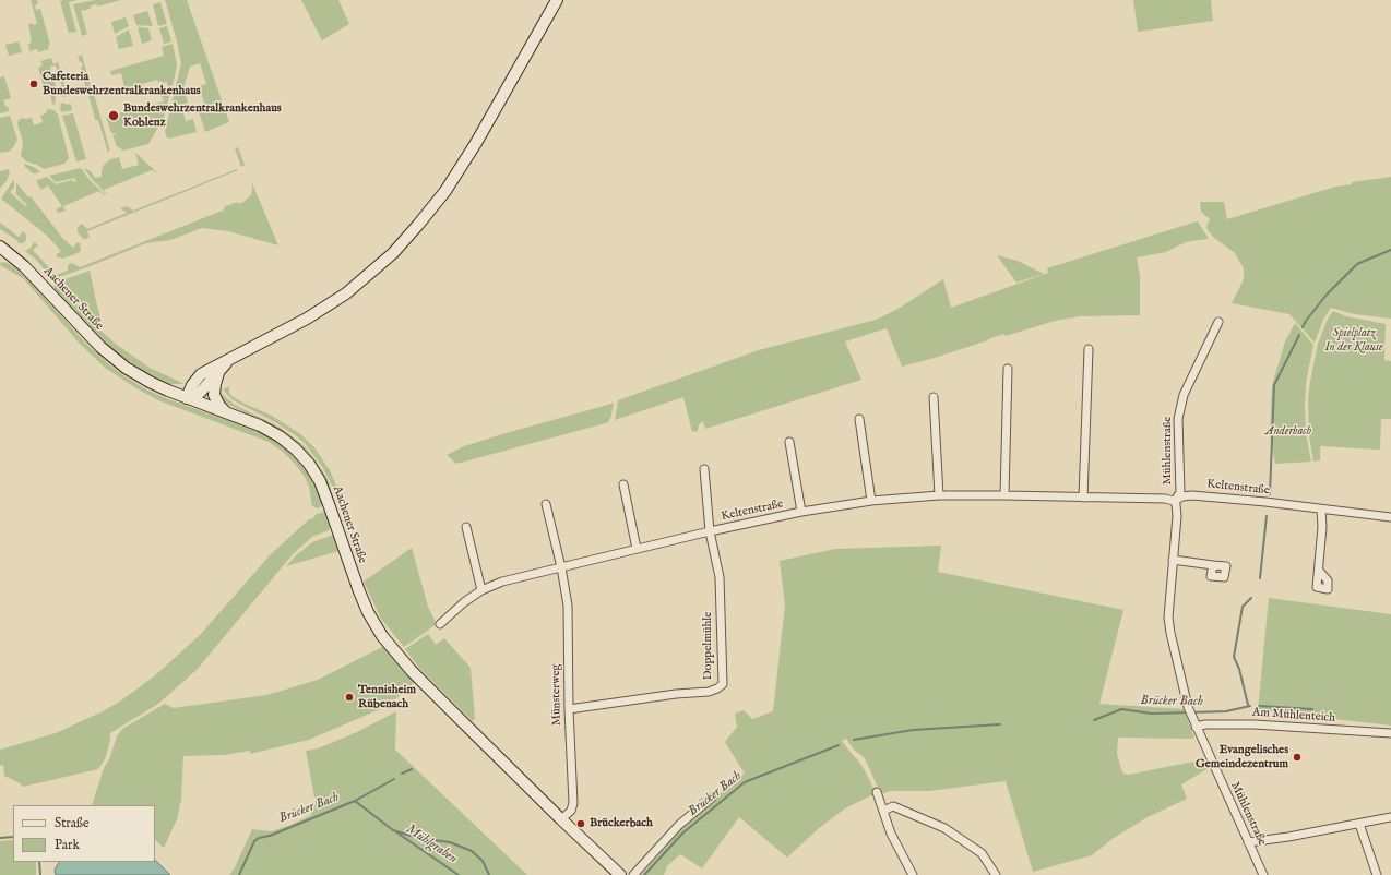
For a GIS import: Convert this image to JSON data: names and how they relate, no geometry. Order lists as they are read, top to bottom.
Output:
{
  "streets": {
    "main road": ["Aachener Straße"],
    "street": [
      "Mühlenstraße",
      "Keltenstraße",
      "Doppelmühle",
      "Münsterweg",
      "Am Mühlenteich"
    ]
  },
  "crossings": [
    ["Aachener Straße", "Münsterweg"],
    ["Mühlenstraße", "Keltenstraße"],
    ["Mühlenstraße", "Am Mühlenteich"],
    ["Keltenstraße", "Doppelmühle"],
    ["Keltenstraße", "Münsterweg"],
    ["Doppelmühle", "Münsterweg"]
  ],
  "water": ["Brücker Bach", "Mühlgraben"],
  "parks": ["Spielplatz In der Klause", "Anderbach"],
  "places": [
    "Cafeteria Bundeswehrzentralkrankenhaus",
    "Bundeswehrzentralkrankenhaus Koblenz",
    "Tennisheim Rübenach",
    "Evangelisches Gemeindezentrum",
    "Brückerbach"
  ],
  "legend": ["Straße", "Park"]
}
